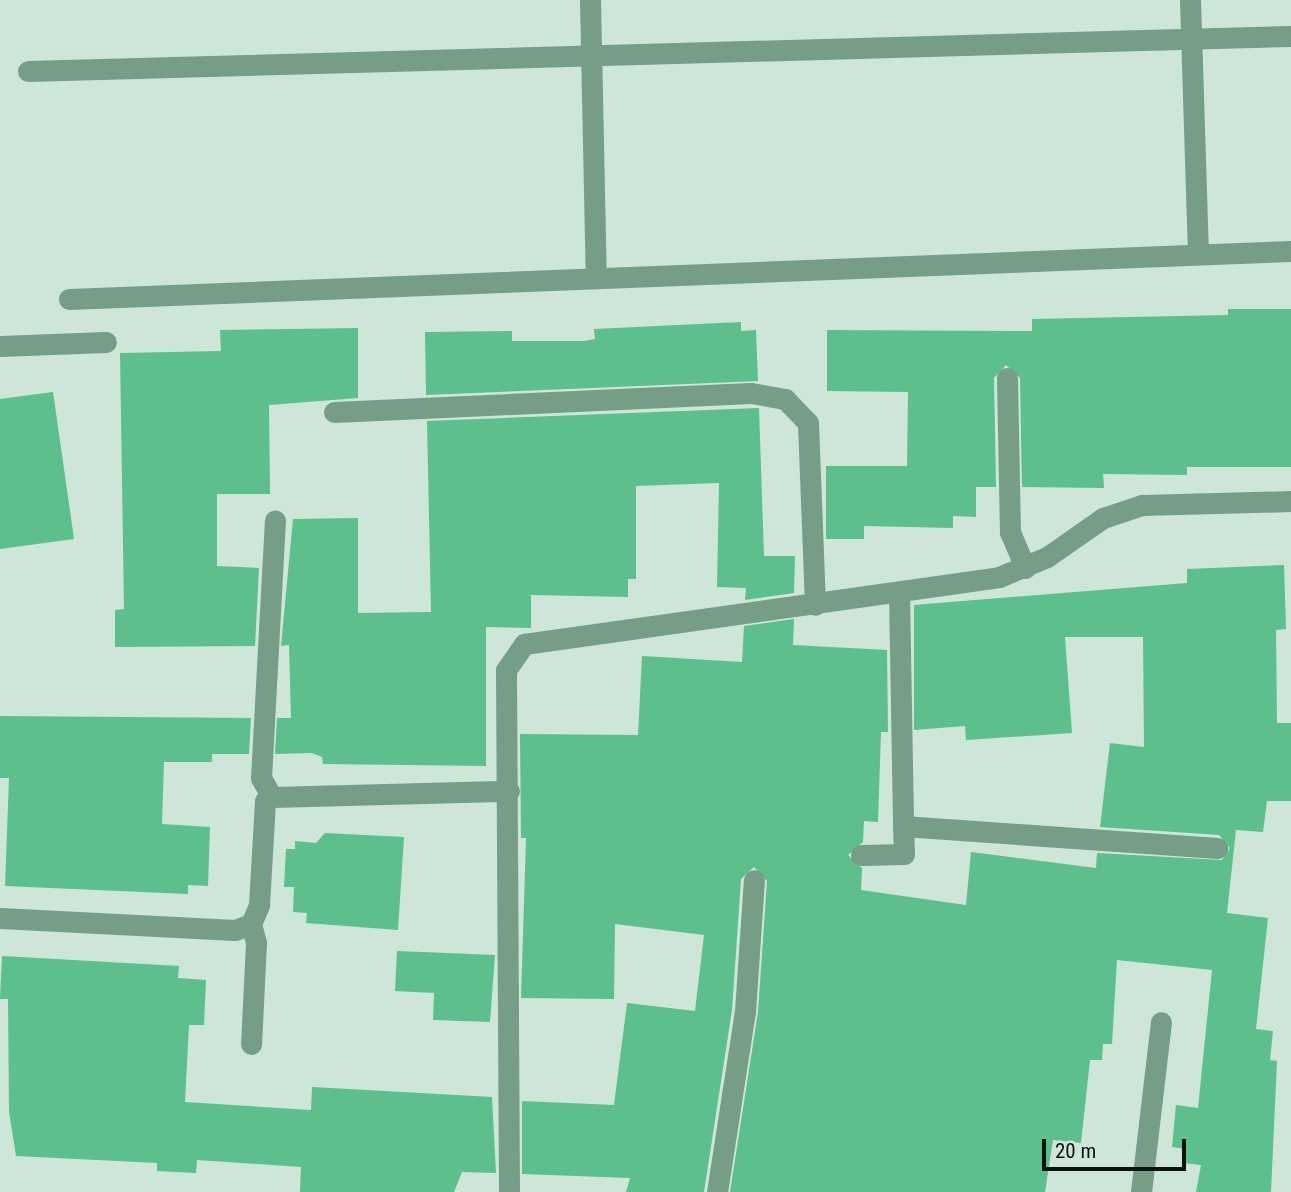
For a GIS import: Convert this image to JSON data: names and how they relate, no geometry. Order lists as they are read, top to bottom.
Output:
{
  "scale_bar": "20 m"
}
